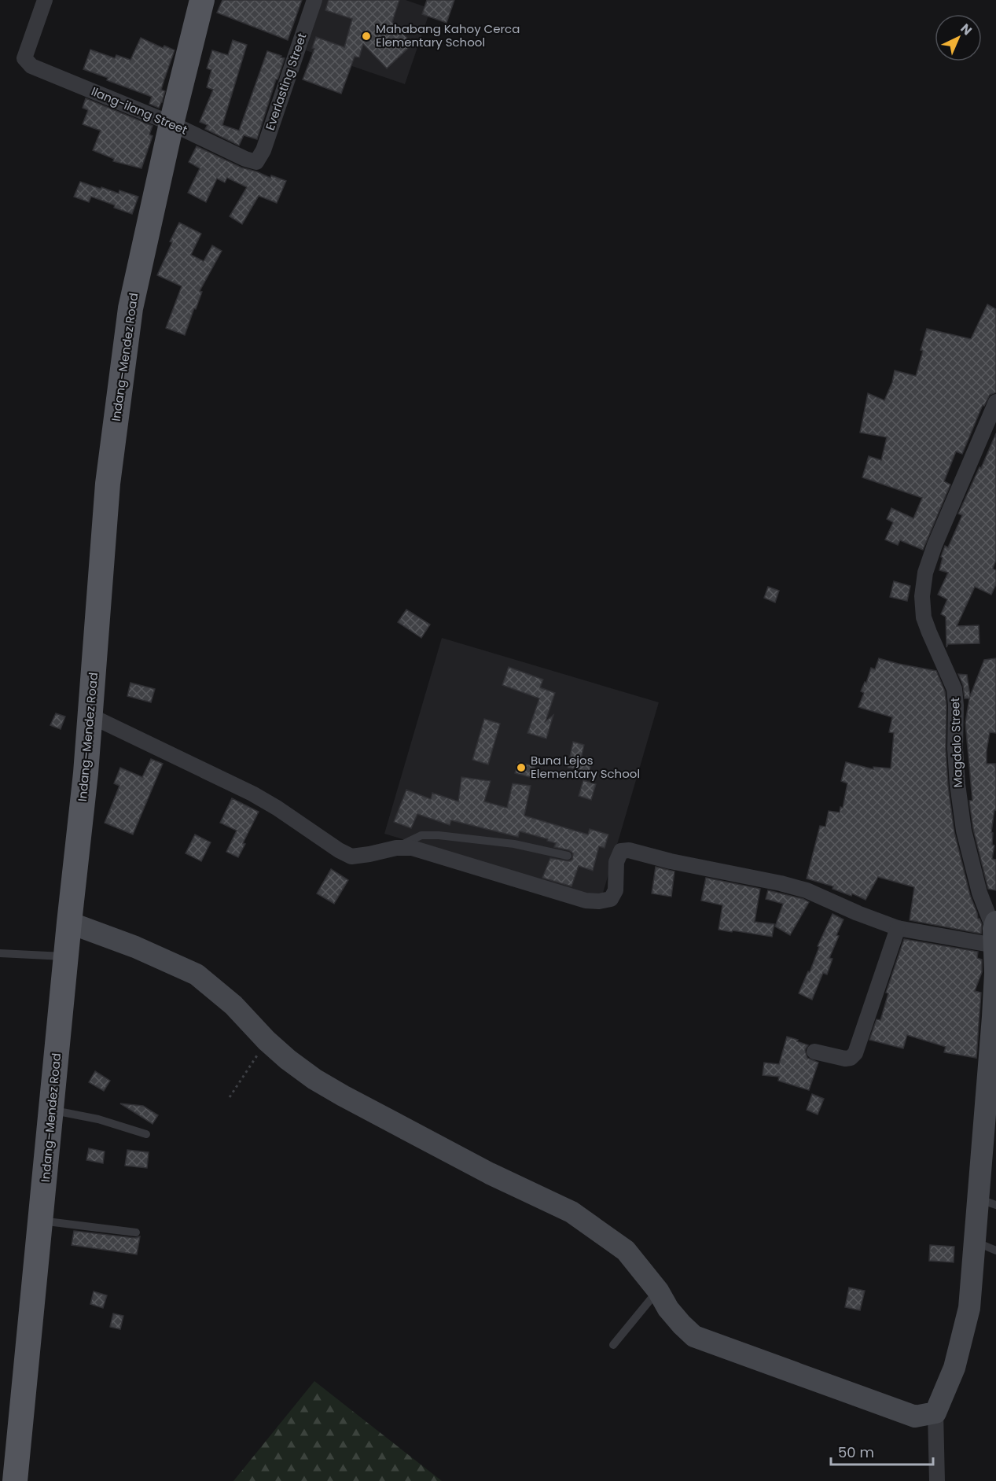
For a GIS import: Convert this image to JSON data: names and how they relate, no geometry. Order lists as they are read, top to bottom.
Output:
{
  "streets": {
    "main road": ["Indang–Mendez Road"],
    "street": ["Everlasting Street", "Ilang-ilang Street", "Magdalo Street"]
  },
  "crossings": [
    ["Everlasting Street", "Ilang-ilang Street"],
    ["Ilang-ilang Street", "Indang–Mendez Road"]
  ],
  "places": ["Mahabang Kahoy Cerca Elementary School", "Buna Lejos Elementary School"],
  "scale_bar": "50 m",
  "north": "top right"
}
